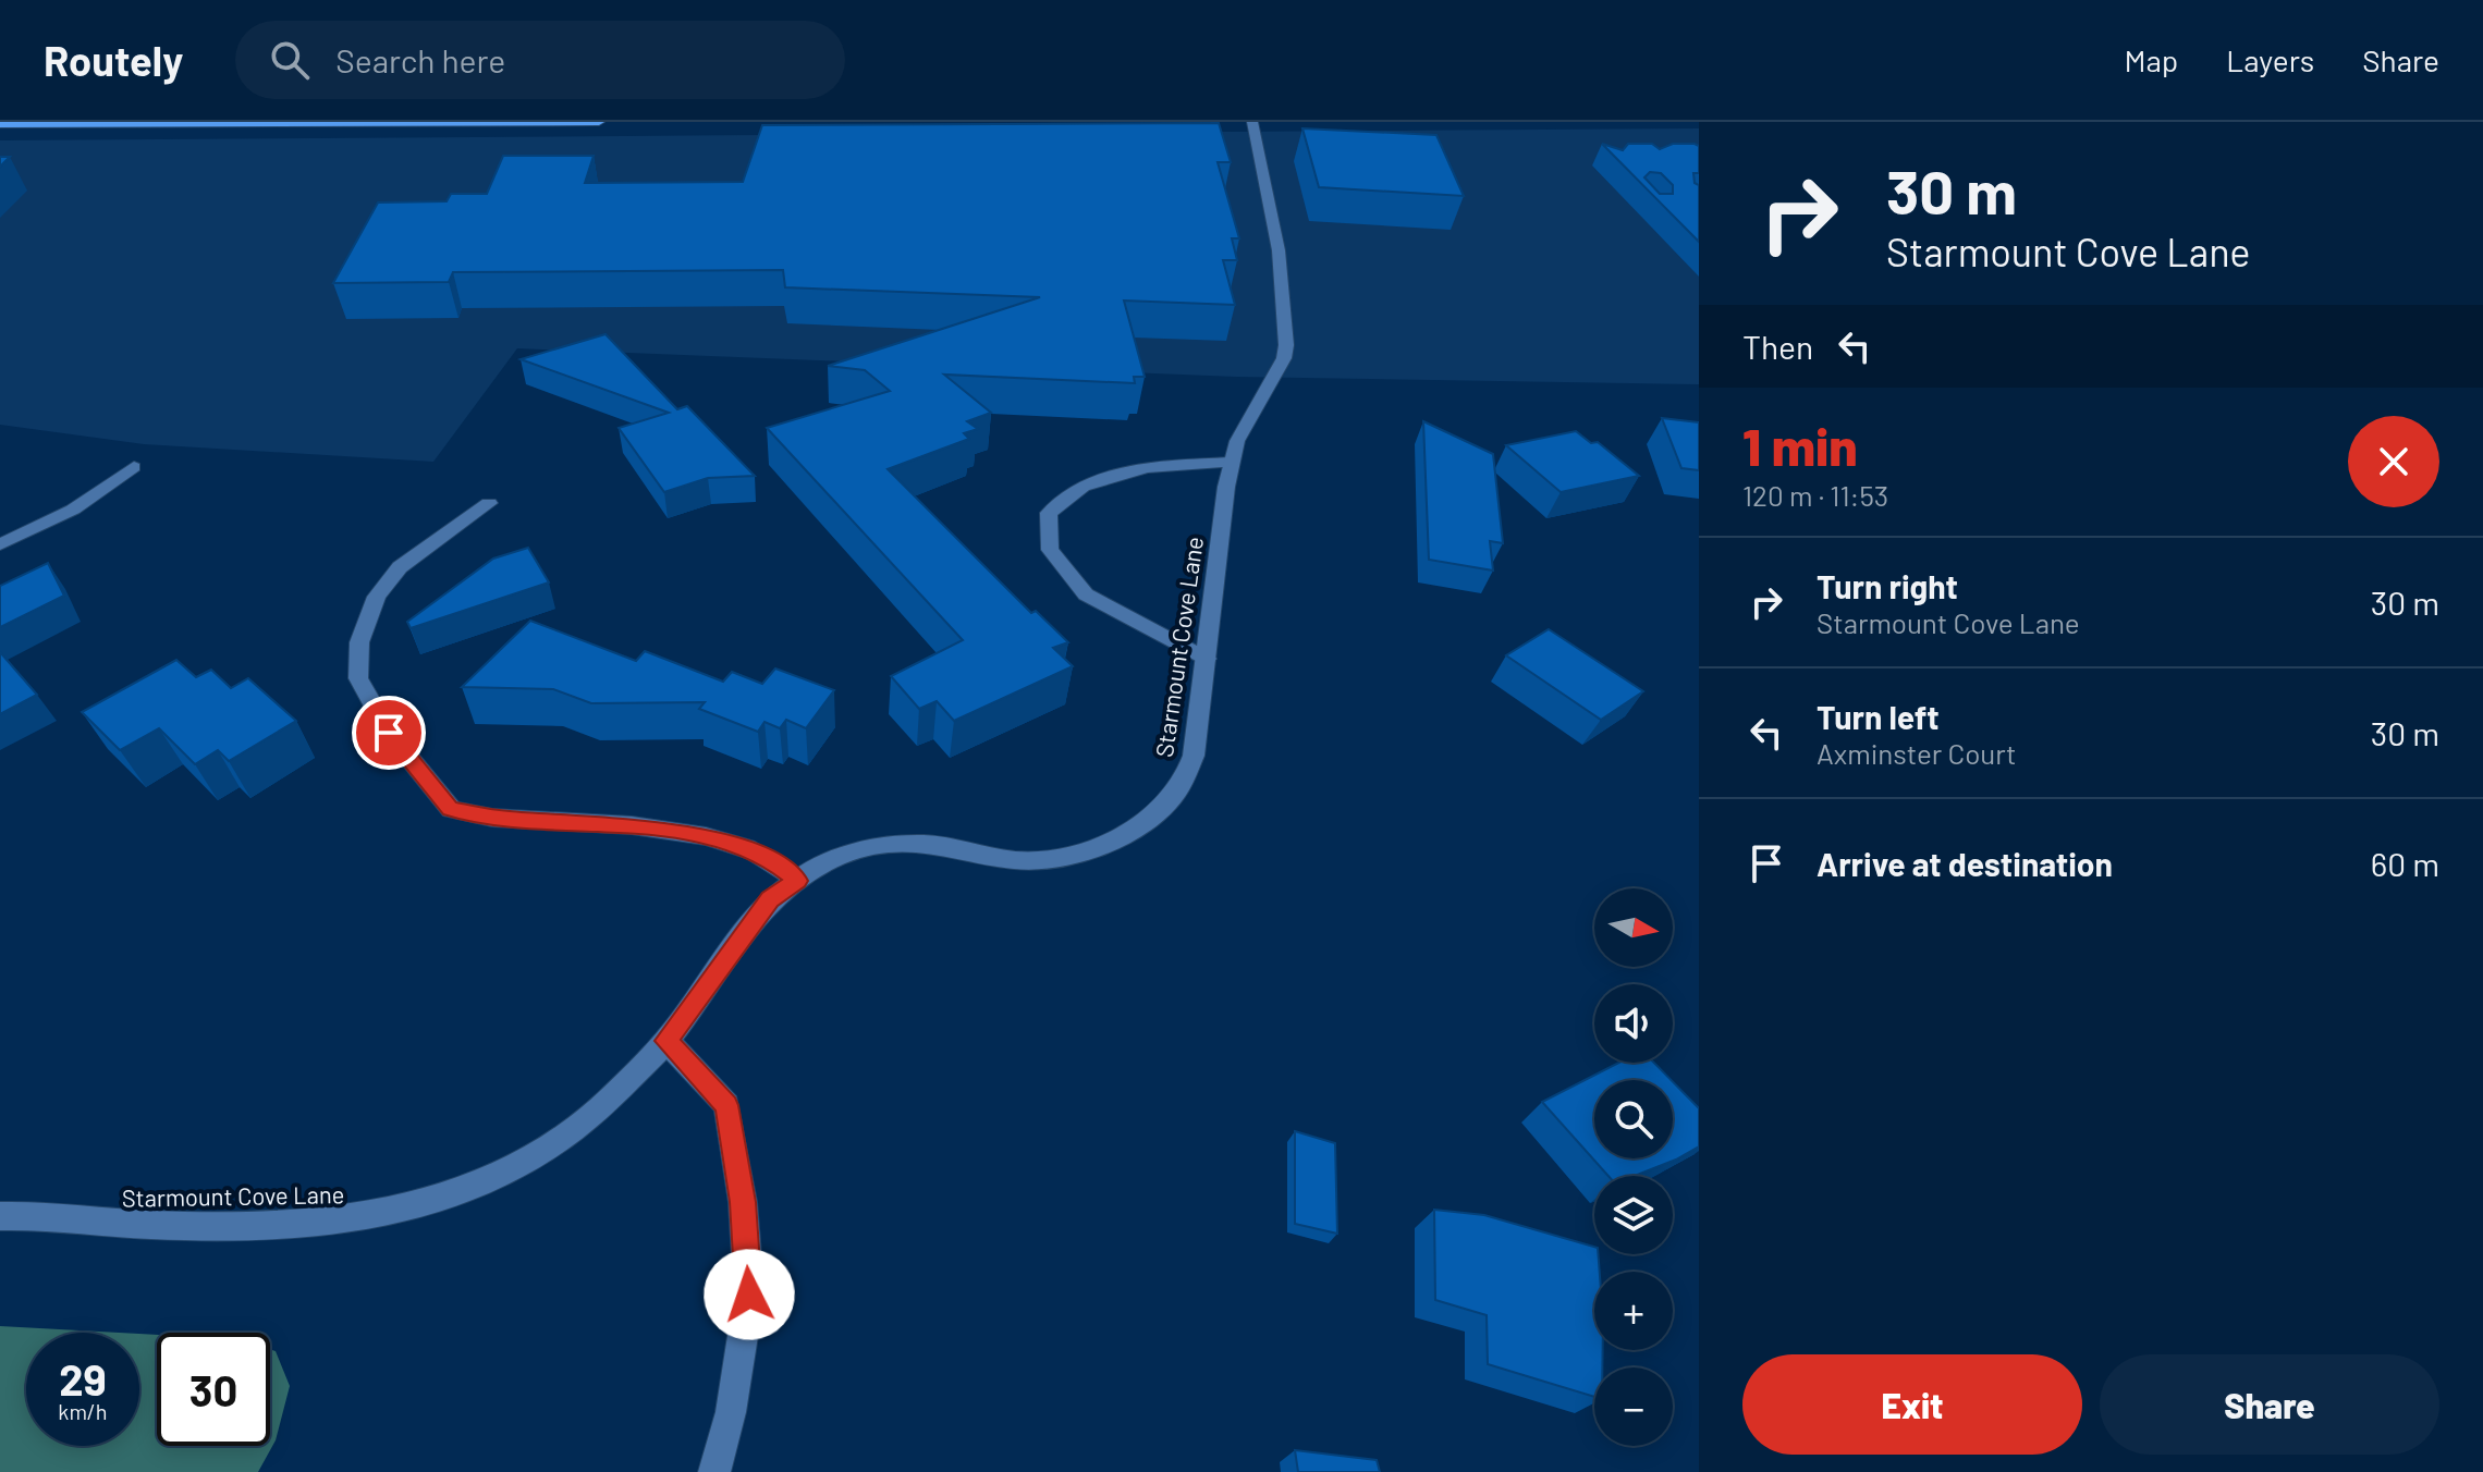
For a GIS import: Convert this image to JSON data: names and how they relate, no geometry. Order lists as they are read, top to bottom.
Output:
{
  "streets": {
    "street": ["Starmount Cove Lane"]
  },
  "north": "right",
  "page": {
    "header": "Routely",
    "search": "Search here",
    "nav": ["Map", "Layers", "Share"],
    "turn": ["30 m", "Starmount Cove Lane"],
    "then": "Then",
    "heading": ["1 min", "120 m · 11:53"],
    "list": [
      {
        "name": "Turn right",
        "note": "Starmount Cove Lane",
        "value": "30 m"
      },
      {
        "name": "Turn left",
        "note": "Axminster Court",
        "value": "30 m"
      },
      {
        "name": "Arrive at destination",
        "value": "60 m"
      }
    ],
    "map_buttons": ["+", "−"],
    "speed": "29 km/h",
    "limit": "30",
    "buttons": ["Exit", "Share"]
  }
}
